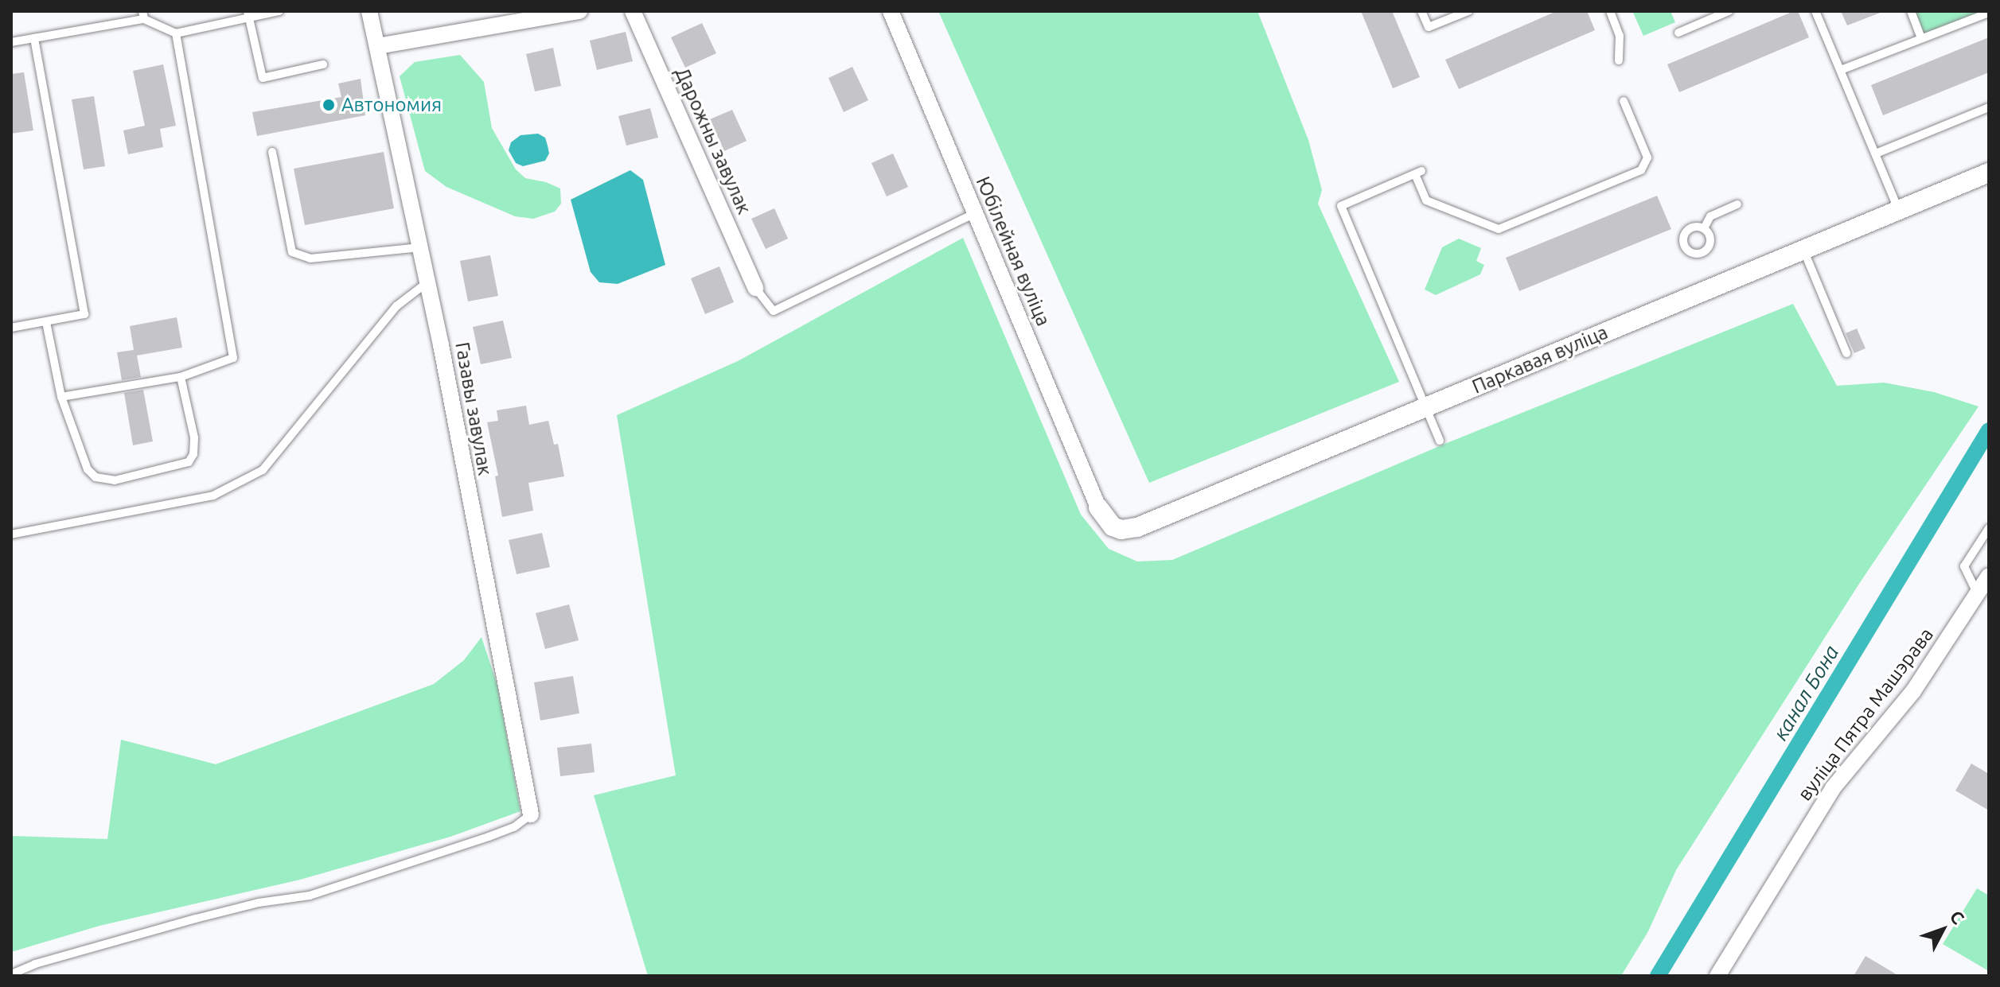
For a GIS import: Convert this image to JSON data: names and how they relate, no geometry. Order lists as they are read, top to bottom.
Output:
{
  "streets": {
    "street": [
      "Дарожны завулак",
      "Юбілейная вуліца",
      "Паркавая вуліца",
      "Газавы завулак",
      "вуліца Пятра Машэрава"
    ]
  },
  "crossings": [
    ["Юбілейная вуліца", "Паркавая вуліца"]
  ],
  "water": ["канал Бона"],
  "places": ["Автономия"],
  "north": "top right"
}
